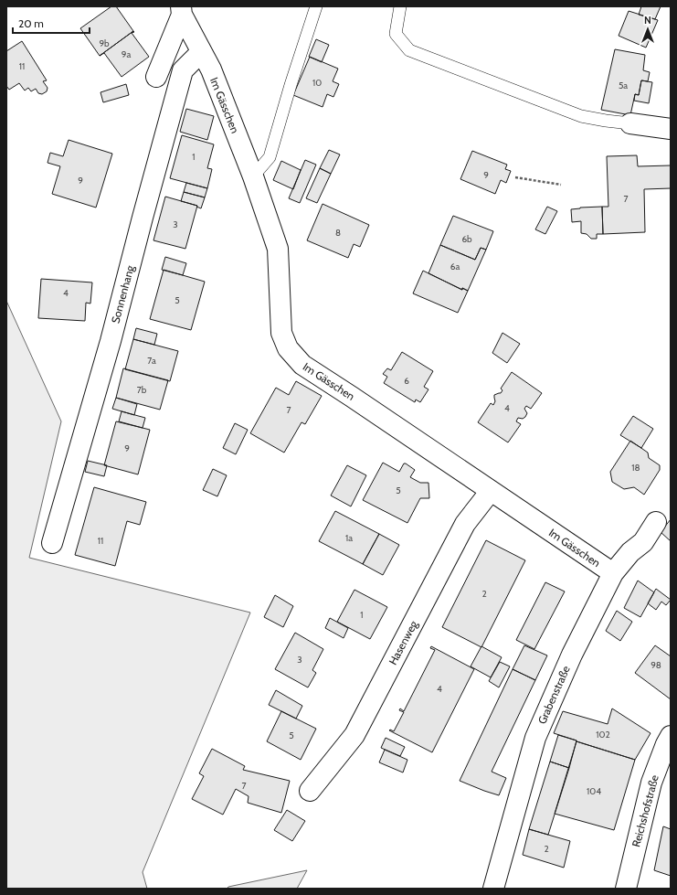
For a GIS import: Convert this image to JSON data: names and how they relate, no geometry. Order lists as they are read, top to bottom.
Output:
{
  "streets": {
    "street": [
      "Im Gässchen",
      "Sonnenhang",
      "Hasenweg",
      "Grabenstraße",
      "Reichshofstraße"
    ]
  },
  "crossings": [
    ["Im Gässchen", "Sonnenhang"],
    ["Im Gässchen", "Hasenweg"],
    ["Im Gässchen", "Grabenstraße"]
  ],
  "house_numbers": [
    "9b",
    "9a",
    "11",
    "10",
    "5a",
    "1",
    "9",
    "9",
    "7",
    "3",
    "8",
    "6b",
    "6a",
    "4",
    "5",
    "7a",
    "6",
    "7b",
    "4",
    "7",
    "9",
    "18",
    "5",
    "1a",
    "11",
    "2",
    "1",
    "3",
    "98",
    "4",
    "102",
    "5",
    "7",
    "104",
    "2"
  ],
  "scale_bar": "20 m",
  "north": "top"
}
